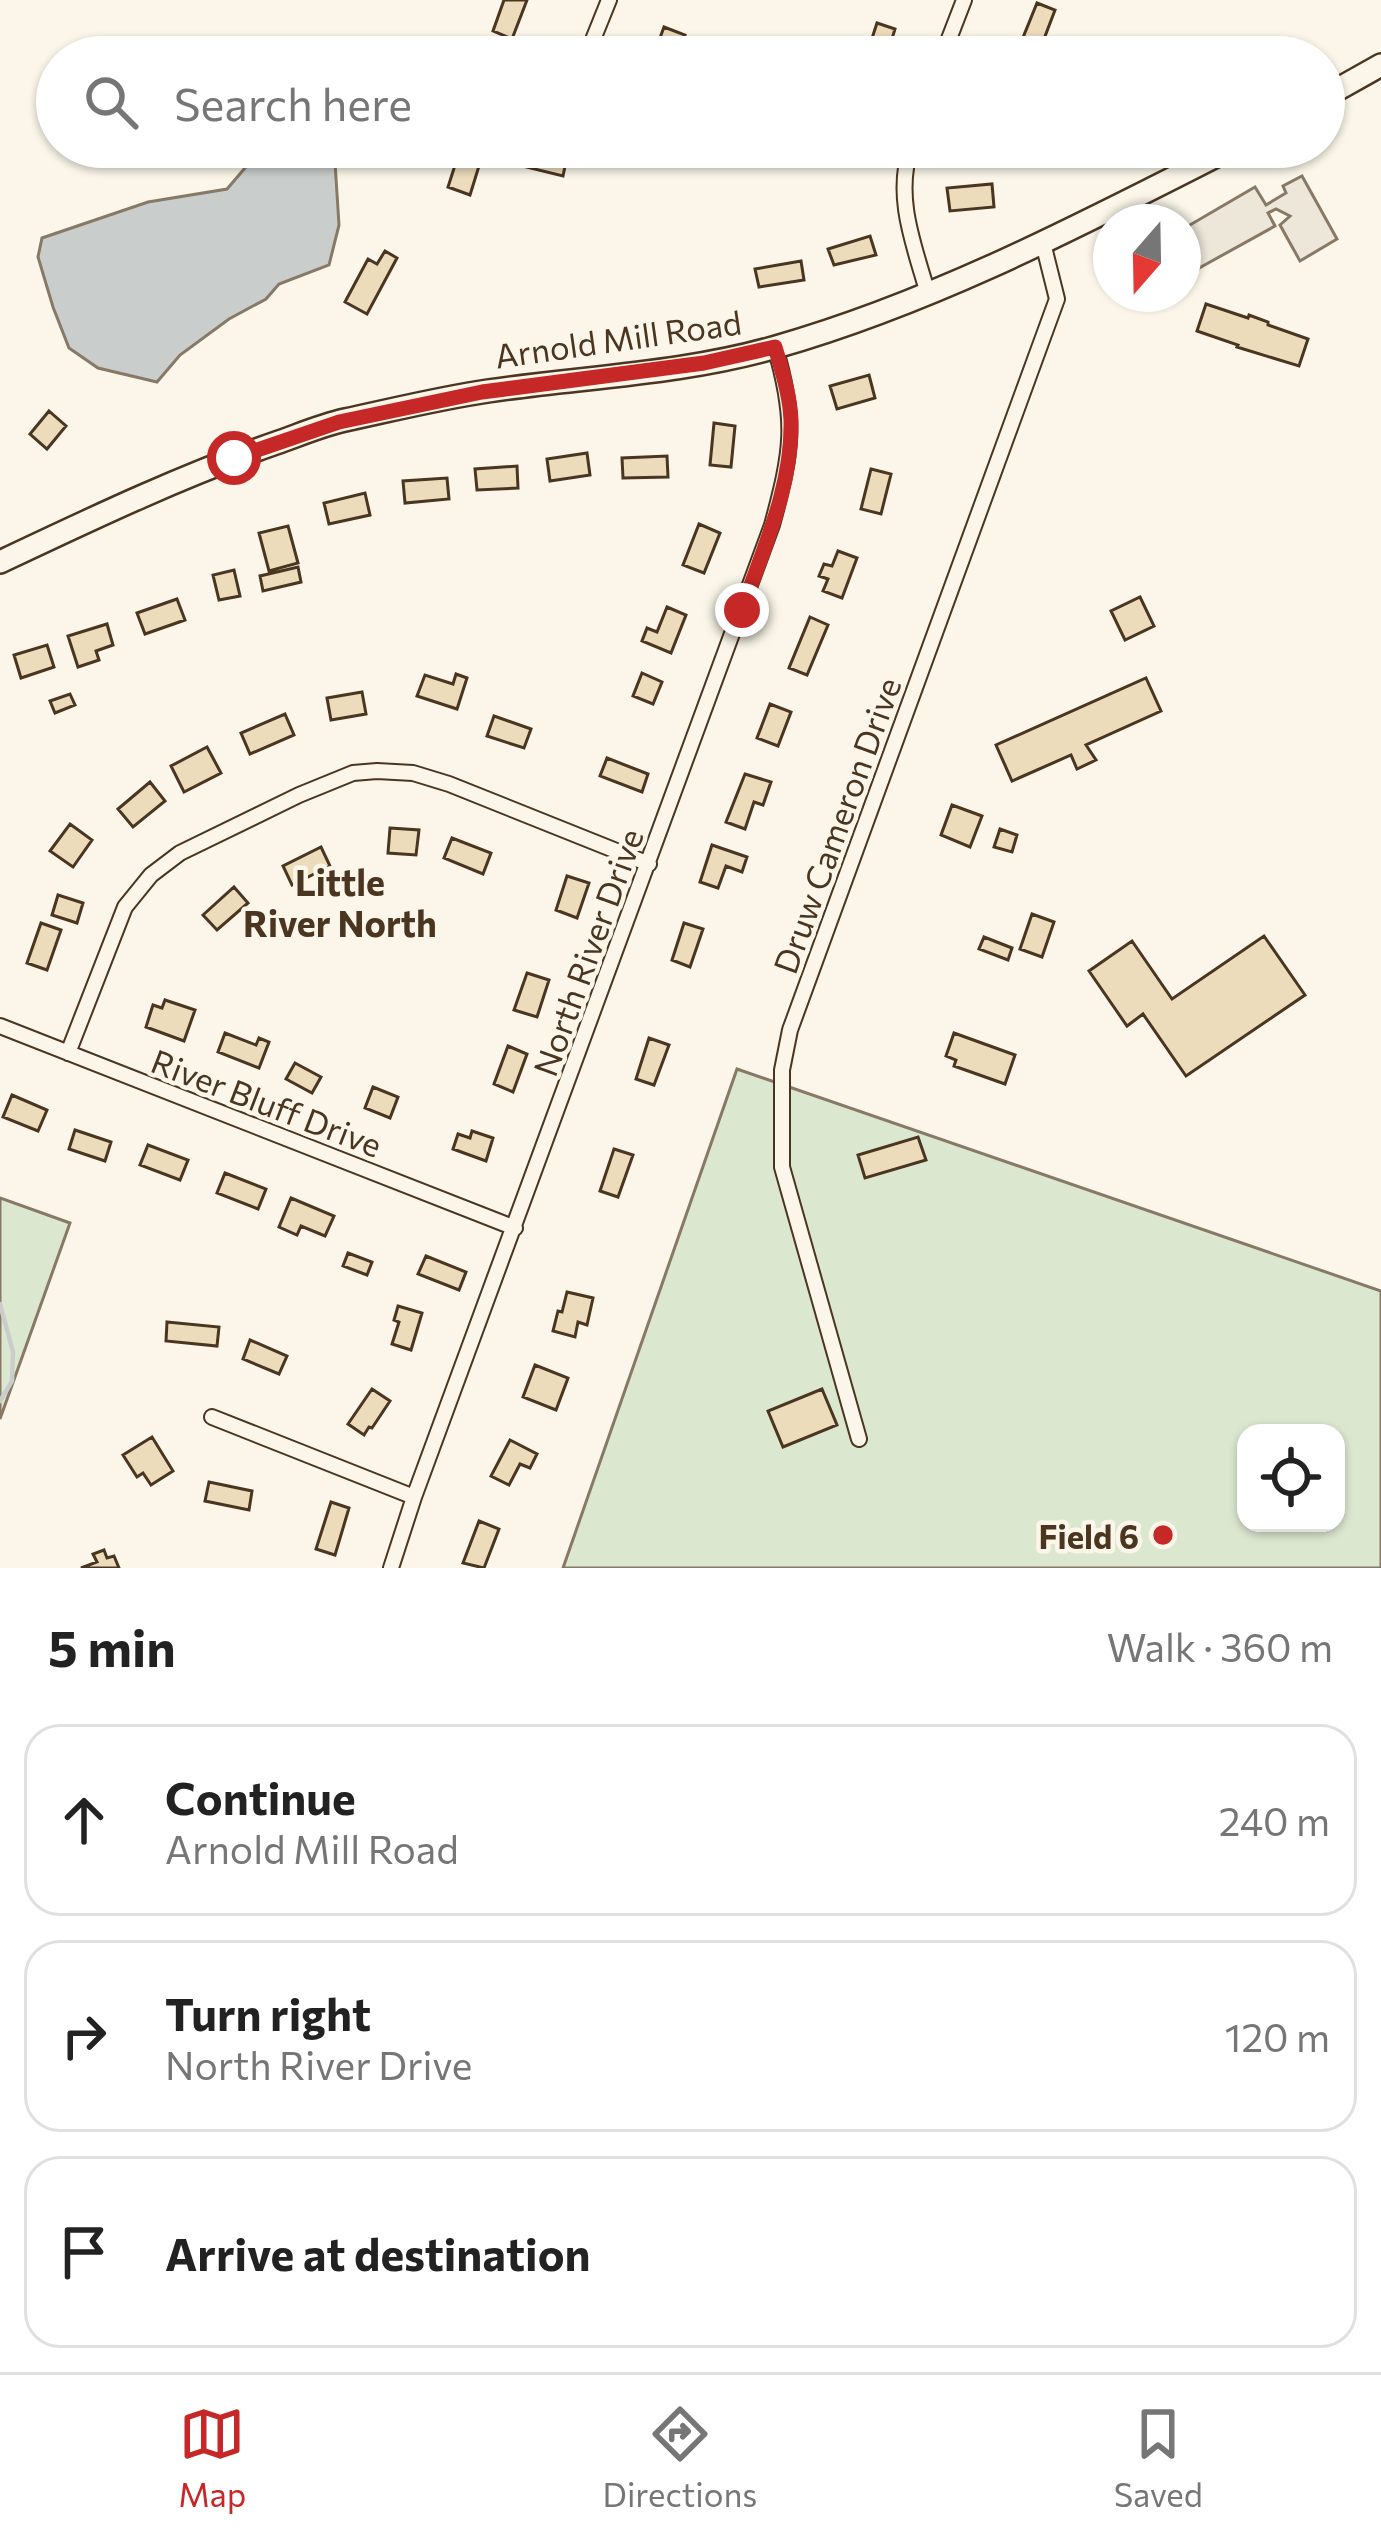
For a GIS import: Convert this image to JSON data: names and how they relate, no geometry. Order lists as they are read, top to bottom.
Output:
{
  "streets": {
    "main road": ["Arnold Mill Road"],
    "street": ["Druw Cameron Drive", "North River Drive", "River Bluff Drive"]
  },
  "crossings": [
    ["Arnold Mill Road", "Druw Cameron Drive"],
    ["Arnold Mill Road", "North River Drive"],
    ["North River Drive", "River Bluff Drive"]
  ],
  "districts": ["Little River North"],
  "places": ["Field 6"],
  "north": "bottom",
  "page": {
    "search": "Search here",
    "heading": ["5 min", "Walk · 360 m"],
    "list": [
      ["Continue", "Arnold Mill Road", "240 m"],
      ["Turn right", "North River Drive", "120 m"],
      "Arrive at destination"
    ],
    "nav": ["Map", "Directions", "Saved"]
  }
}
